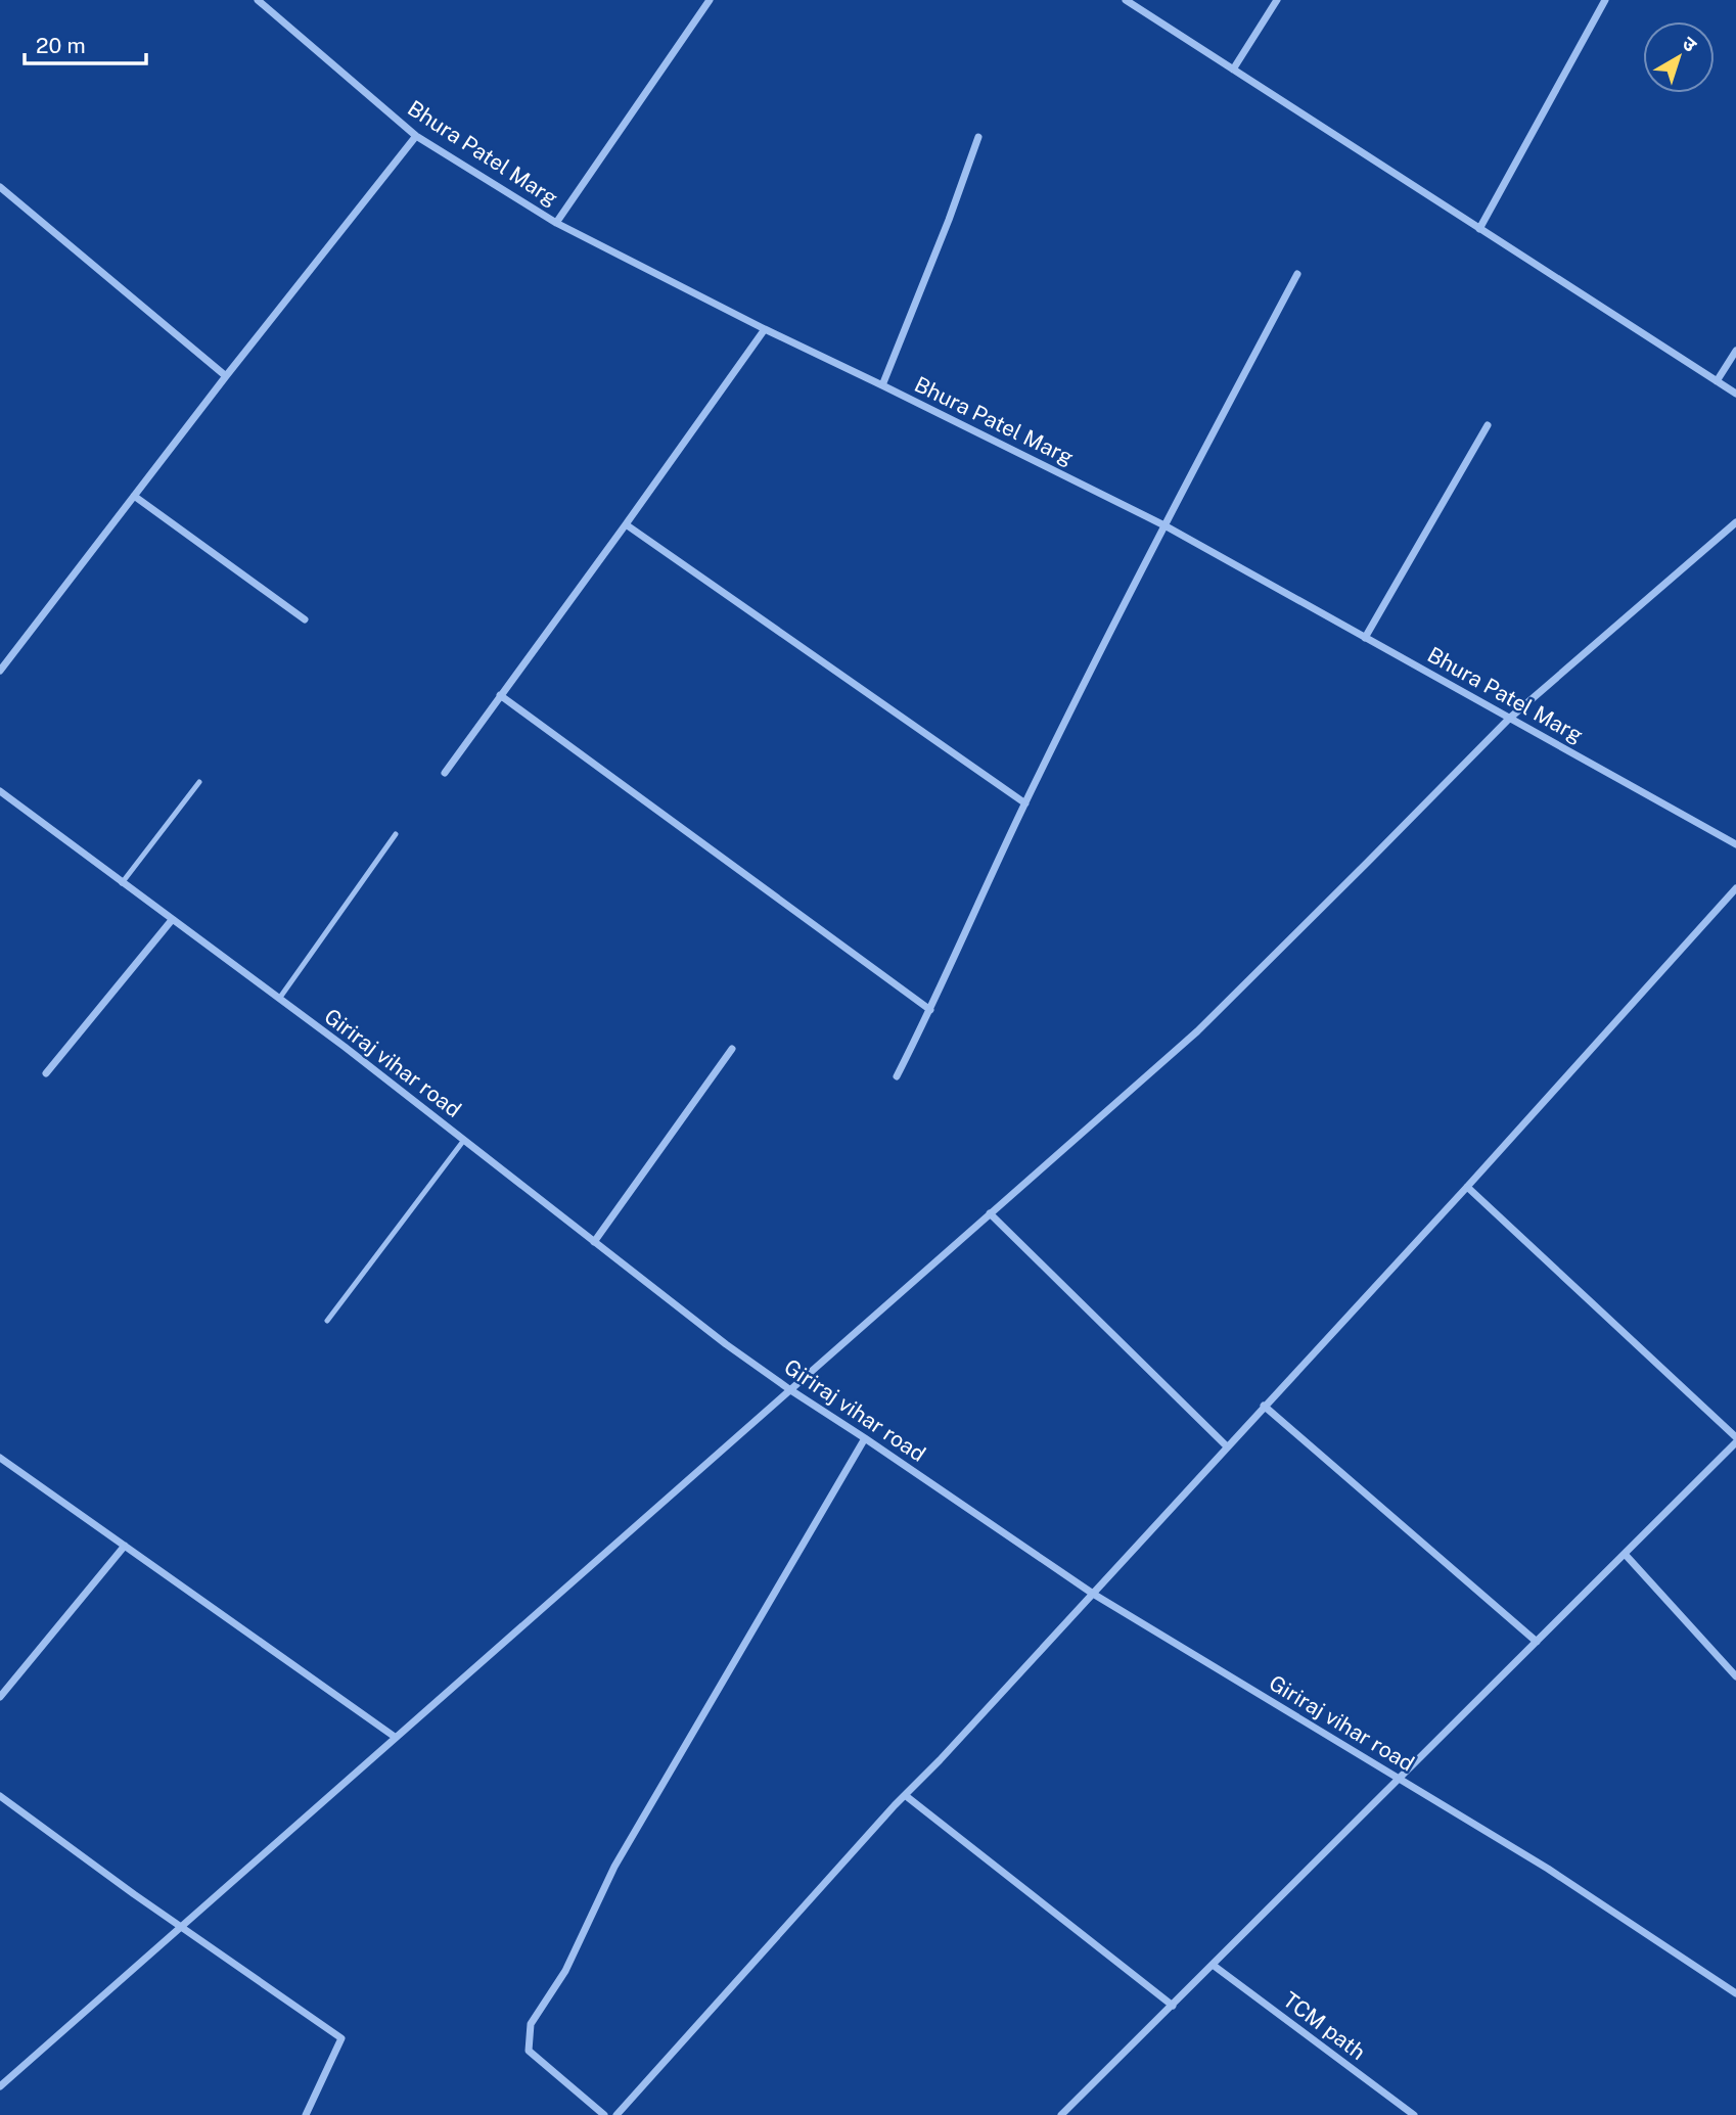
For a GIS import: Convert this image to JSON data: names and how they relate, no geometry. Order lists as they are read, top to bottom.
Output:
{
  "streets": {
    "street": ["Bhura Patel Marg", "Giriraj vihar road", "TCM path"]
  },
  "scale_bar": "20 m",
  "north": "top right"
}
